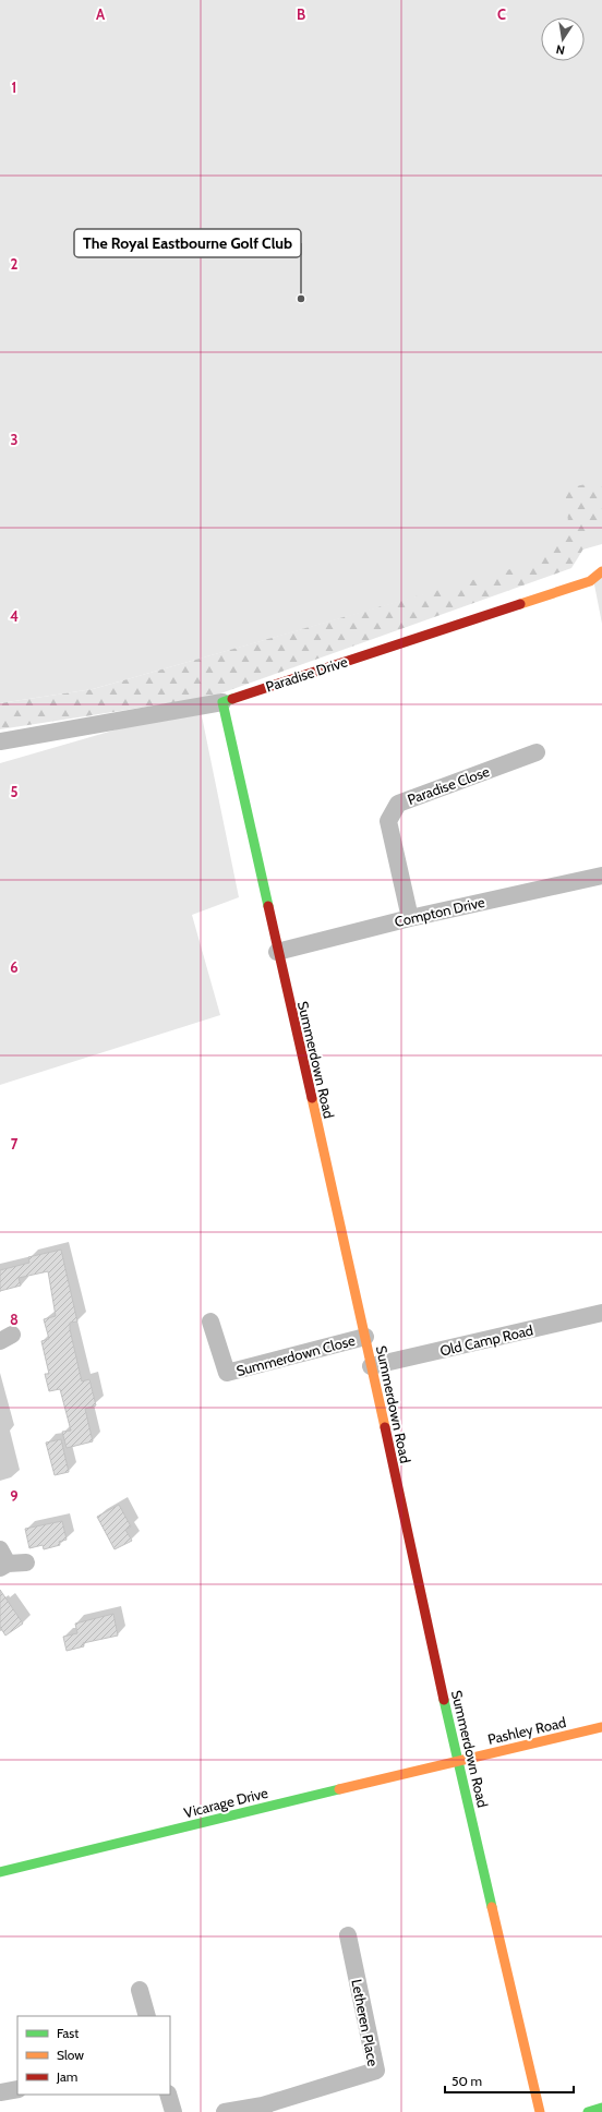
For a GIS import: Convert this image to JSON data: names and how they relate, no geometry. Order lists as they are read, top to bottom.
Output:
{
  "streets": {
    "street": [
      "Paradise Drive",
      "Paradise Close",
      "Compton Drive",
      "Summerdown Road",
      "Old Camp Road",
      "Summerdown Close",
      "Pashley Road",
      "Vicarage Drive",
      "Letheren Place"
    ]
  },
  "crossings": [
    ["Paradise Drive", "Summerdown Road"],
    ["Paradise Close", "Compton Drive"],
    ["Compton Drive", "Summerdown Road"],
    ["Summerdown Road", "Old Camp Road"],
    ["Summerdown Road", "Summerdown Close"],
    ["Summerdown Road", "Pashley Road"],
    ["Summerdown Road", "Vicarage Drive"],
    ["Pashley Road", "Vicarage Drive"]
  ],
  "places": ["The Royal Eastbourne Golf Club"],
  "legend": ["Fast", "Slow", "Jam"],
  "scale_bar": "50 m",
  "north": "bottom",
  "grid": {
    "columns": ["A", "B", "C"],
    "rows": [
      "1",
      "2",
      "3",
      "4",
      "5",
      "6",
      "7",
      "8",
      "9"
    ]
  }
}
